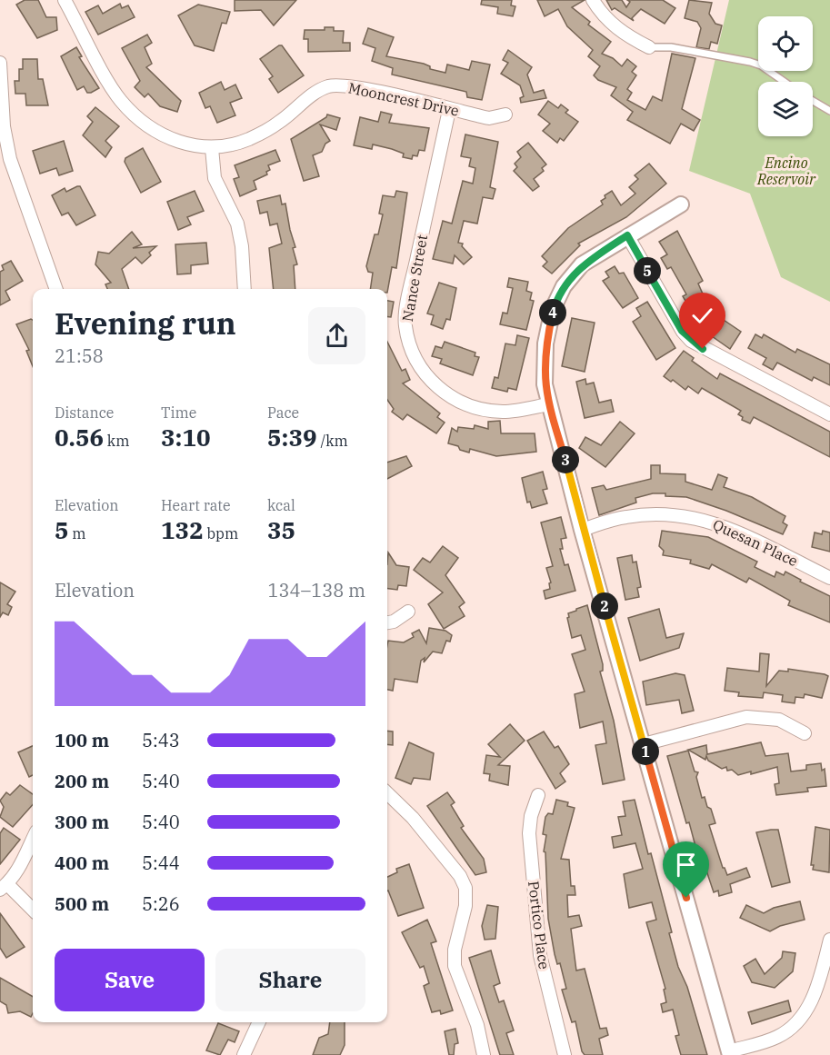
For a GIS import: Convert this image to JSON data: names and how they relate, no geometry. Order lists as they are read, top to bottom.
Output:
{
  "streets": {
    "street": [
      "Mooncrest Drive",
      "Nance Street",
      "Quesan Place",
      "Portico Place"
    ]
  },
  "crossings": [
    ["Mooncrest Drive", "Nance Street"]
  ],
  "parks": ["Encino Reservoir"],
  "page": {
    "pins": [
      "5",
      "4",
      "3",
      "2",
      "1"
    ],
    "heading": ["Evening run", "21:58"],
    "stats": [
      ["Distance", "0.56 km"],
      ["Time", "3:10"],
      ["Pace", "5:39 /km"],
      ["Elevation", "5 m"],
      ["Heart rate", "132 bpm"],
      ["kcal", "35"]
    ],
    "chart": ["Elevation", "134–138 m"],
    "list": [
      {
        "name": "100 m",
        "note": "5:43"
      },
      {
        "name": "200 m",
        "note": "5:40"
      },
      {
        "name": "300 m",
        "note": "5:40"
      },
      {
        "name": "400 m",
        "note": "5:44"
      },
      {
        "name": "500 m",
        "note": "5:26"
      }
    ],
    "buttons": ["Save", "Share"]
  }
}
